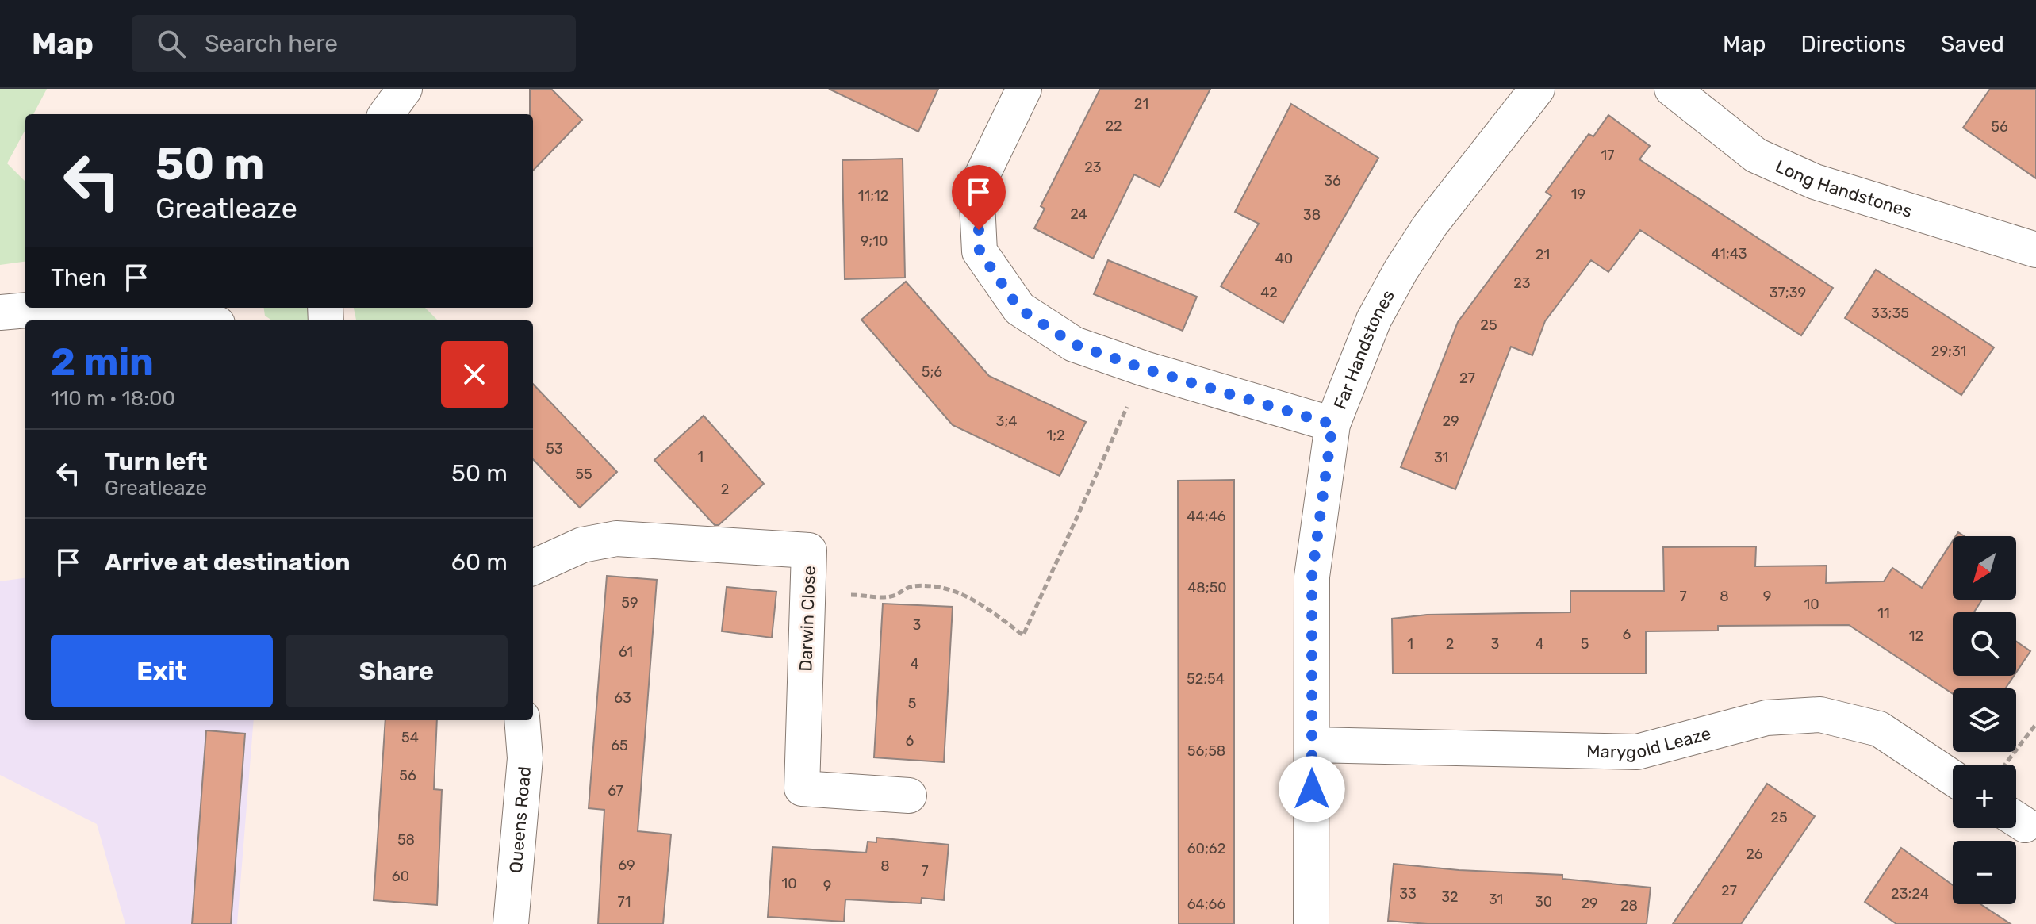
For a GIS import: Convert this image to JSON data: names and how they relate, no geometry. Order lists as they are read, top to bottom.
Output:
{
  "streets": {
    "street": [
      "Long Handstones",
      "Far Handstones",
      "Darwin Close",
      "Marygold Leaze",
      "Queens Road"
    ]
  },
  "crossings": [
    ["Far Handstones", "Marygold Leaze"]
  ],
  "house_numbers": [
    "21",
    "22",
    "56",
    "17",
    "23",
    "36",
    "19",
    "11;12",
    "24",
    "38",
    "9;10",
    "41;43",
    "21",
    "40",
    "23",
    "42",
    "37;39",
    "33;35",
    "25",
    "29;31",
    "5;6",
    "27",
    "3;4",
    "29",
    "1;2",
    "53",
    "1",
    "31",
    "55",
    "2",
    "44;46",
    "48;50",
    "7",
    "8",
    "9",
    "59",
    "10",
    "11",
    "3",
    "6",
    "12",
    "1",
    "2",
    "3",
    "4",
    "5",
    "61",
    "4",
    "52;54",
    "63",
    "5",
    "54",
    "6",
    "65",
    "56;58",
    "56",
    "67",
    "25",
    "58",
    "60;62",
    "26",
    "69",
    "8",
    "7",
    "60",
    "10",
    "9",
    "27",
    "33",
    "23;24",
    "32",
    "31",
    "71",
    "30",
    "29",
    "64;66",
    "28"
  ],
  "north": "bottom left",
  "page": {
    "header": "Map",
    "search": "Search here",
    "nav": ["Map", "Directions", "Saved"],
    "turn": ["50 m", "Greatleaze"],
    "then": "Then",
    "heading": ["2 min", "110 m · 18:00"],
    "list": [
      {
        "name": "Turn left",
        "note": "Greatleaze",
        "value": "50 m"
      },
      {
        "name": "Arrive at destination",
        "value": "60 m"
      }
    ],
    "map_buttons": ["+", "−"],
    "buttons": ["Exit", "Share"]
  }
}
